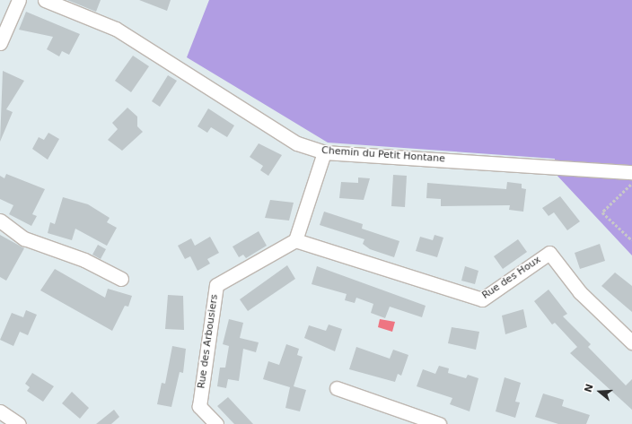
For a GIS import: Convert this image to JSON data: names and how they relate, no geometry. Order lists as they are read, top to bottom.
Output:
{
  "streets": {
    "street": ["Chemin du Petit Hontane", "Rue des Houx", "Rue des Arbousiers"]
  },
  "crossings": [
    ["Rue des Houx", "Rue des Arbousiers"]
  ],
  "north": "left"
}
